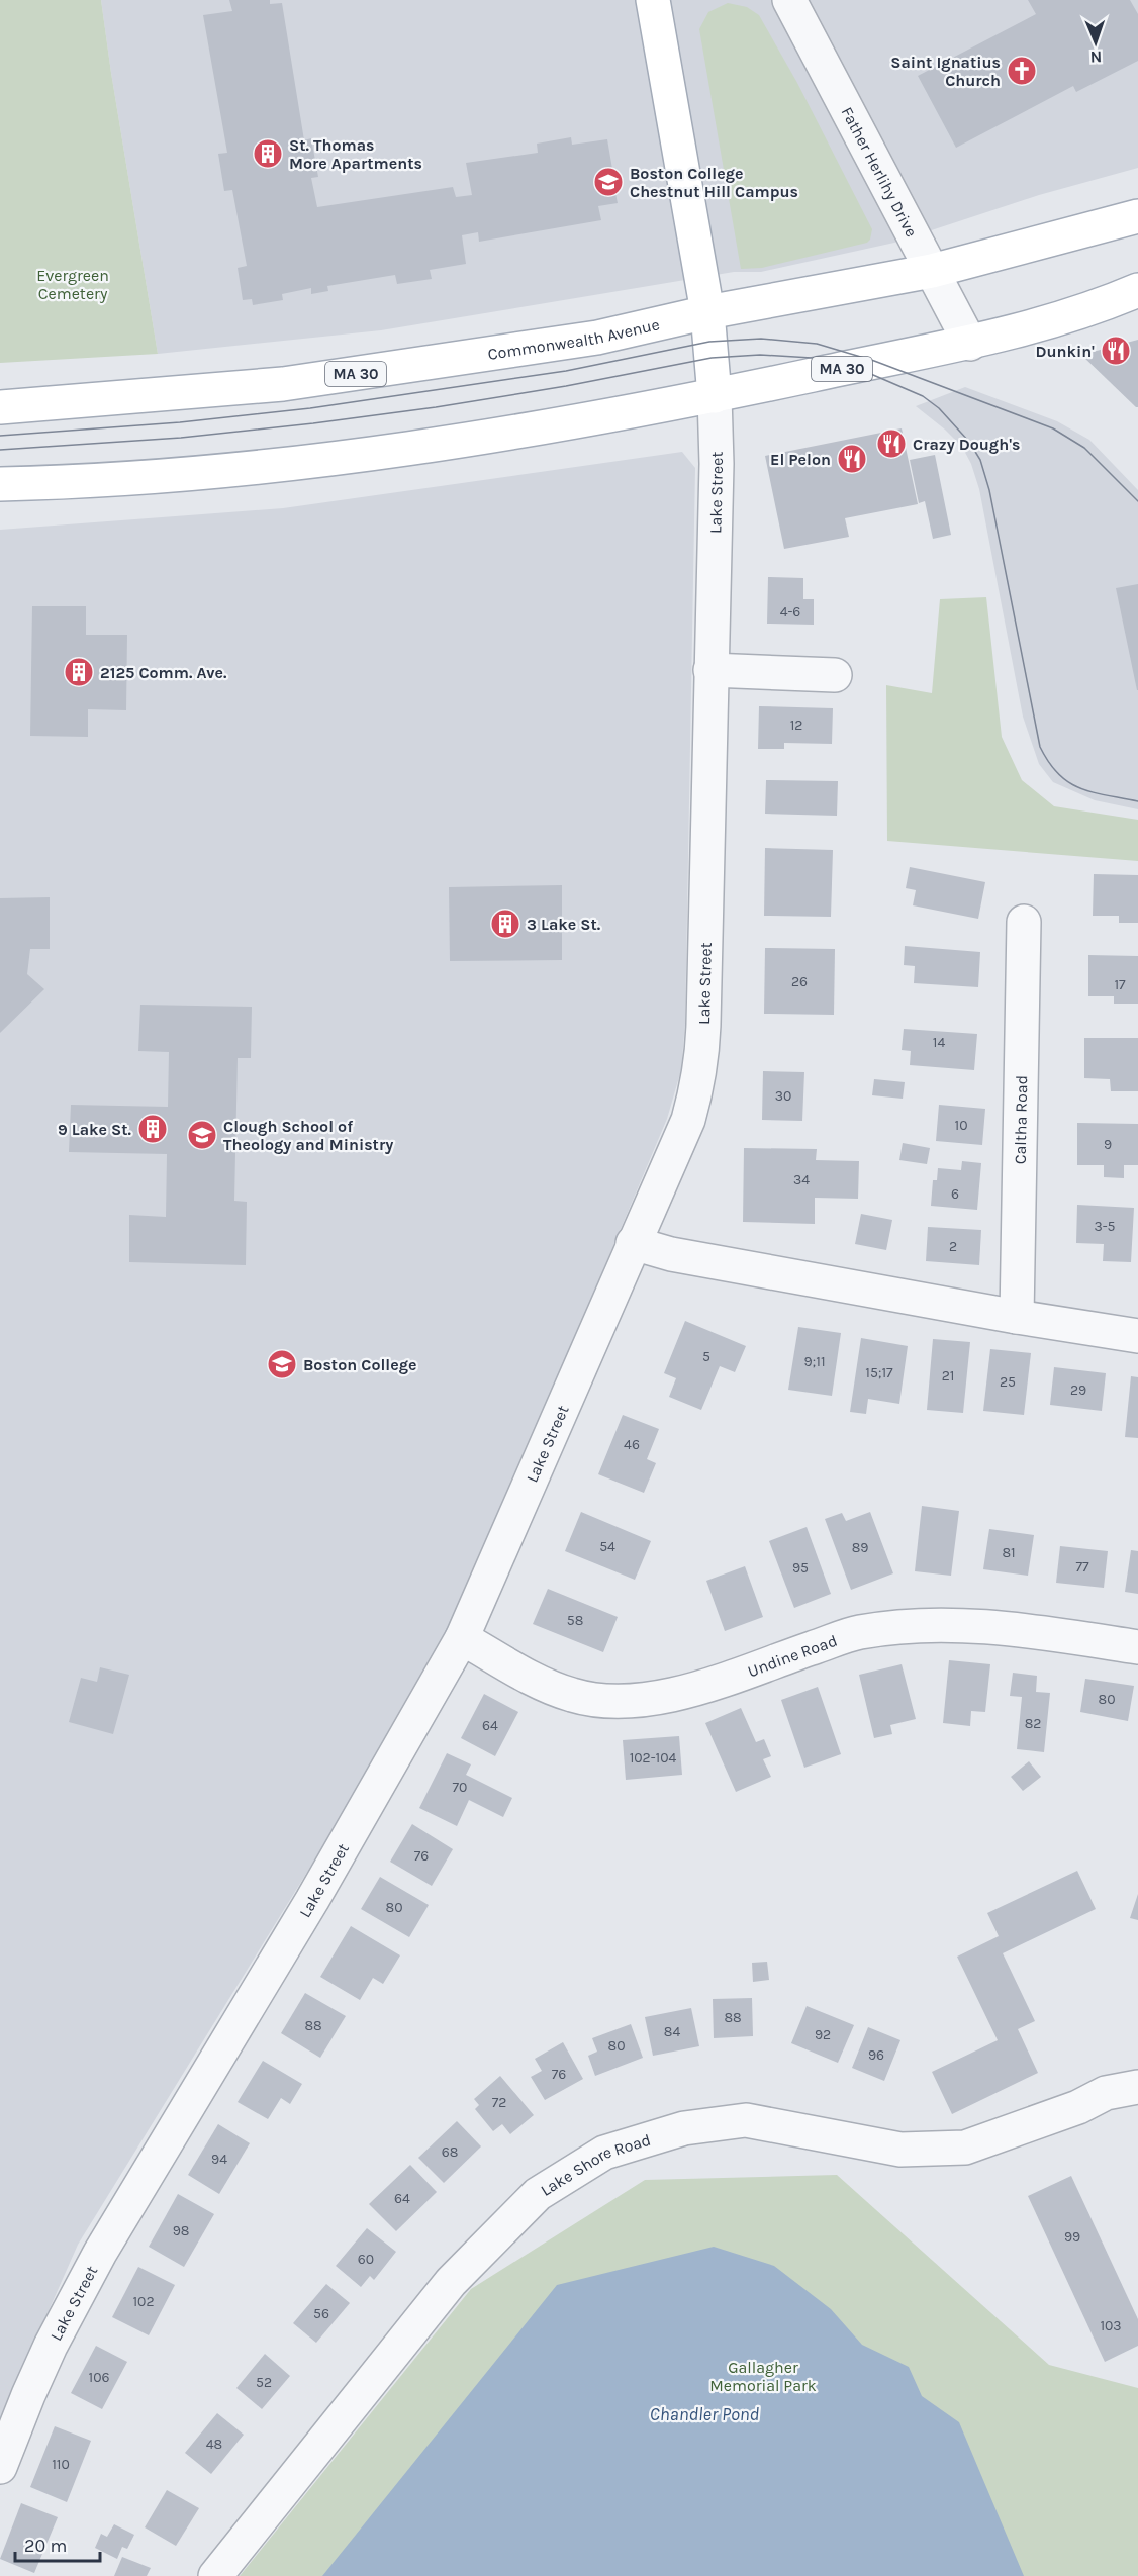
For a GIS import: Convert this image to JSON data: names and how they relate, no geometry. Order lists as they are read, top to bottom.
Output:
{
  "streets": {
    "main road": ["Commonwealth Avenue", "MA 30", "Lake Street"],
    "street": [
      "Father Herlihy Drive",
      "Caltha Road",
      "Undine Road",
      "Lake Shore Road"
    ]
  },
  "crossings": [
    ["Father Herlihy Drive", "Commonwealth Avenue"],
    ["Father Herlihy Drive", "MA 30"],
    ["Commonwealth Avenue", "Lake Street"],
    ["MA 30", "Lake Street"],
    ["Lake Street", "Undine Road"]
  ],
  "water": ["Chandler Pond"],
  "parks": ["Evergreen Cemetery", "Gallagher Memorial Park"],
  "places": {
    "church": ["Saint Ignatius Church"],
    "building": [
      "St. Thomas More Apartments",
      "2125 Comm. Ave.",
      "3 Lake St.",
      "9 Lake St."
    ],
    "school or university": ["Boston College Chestnut Hill Campus", "Clough School of Theology and Ministry", "Boston College"],
    "restaurant": ["Dunkin'", "Crazy Dough's", "El Pelon"]
  },
  "house_numbers": [
    "4-6",
    "12",
    "26",
    "17",
    "14",
    "30",
    "10",
    "9",
    "34",
    "6",
    "3-5",
    "2",
    "5",
    "9;11",
    "15;17",
    "21",
    "25",
    "29",
    "46",
    "54",
    "89",
    "81",
    "77",
    "95",
    "58",
    "80",
    "82",
    "64",
    "102-104",
    "70",
    "76",
    "80",
    "88",
    "88",
    "84",
    "92",
    "80",
    "96",
    "76",
    "72",
    "68",
    "94",
    "64",
    "98",
    "99",
    "60",
    "102",
    "56",
    "103",
    "106",
    "52",
    "48",
    "110"
  ],
  "scale_bar": "20 m",
  "north": "bottom"
}
